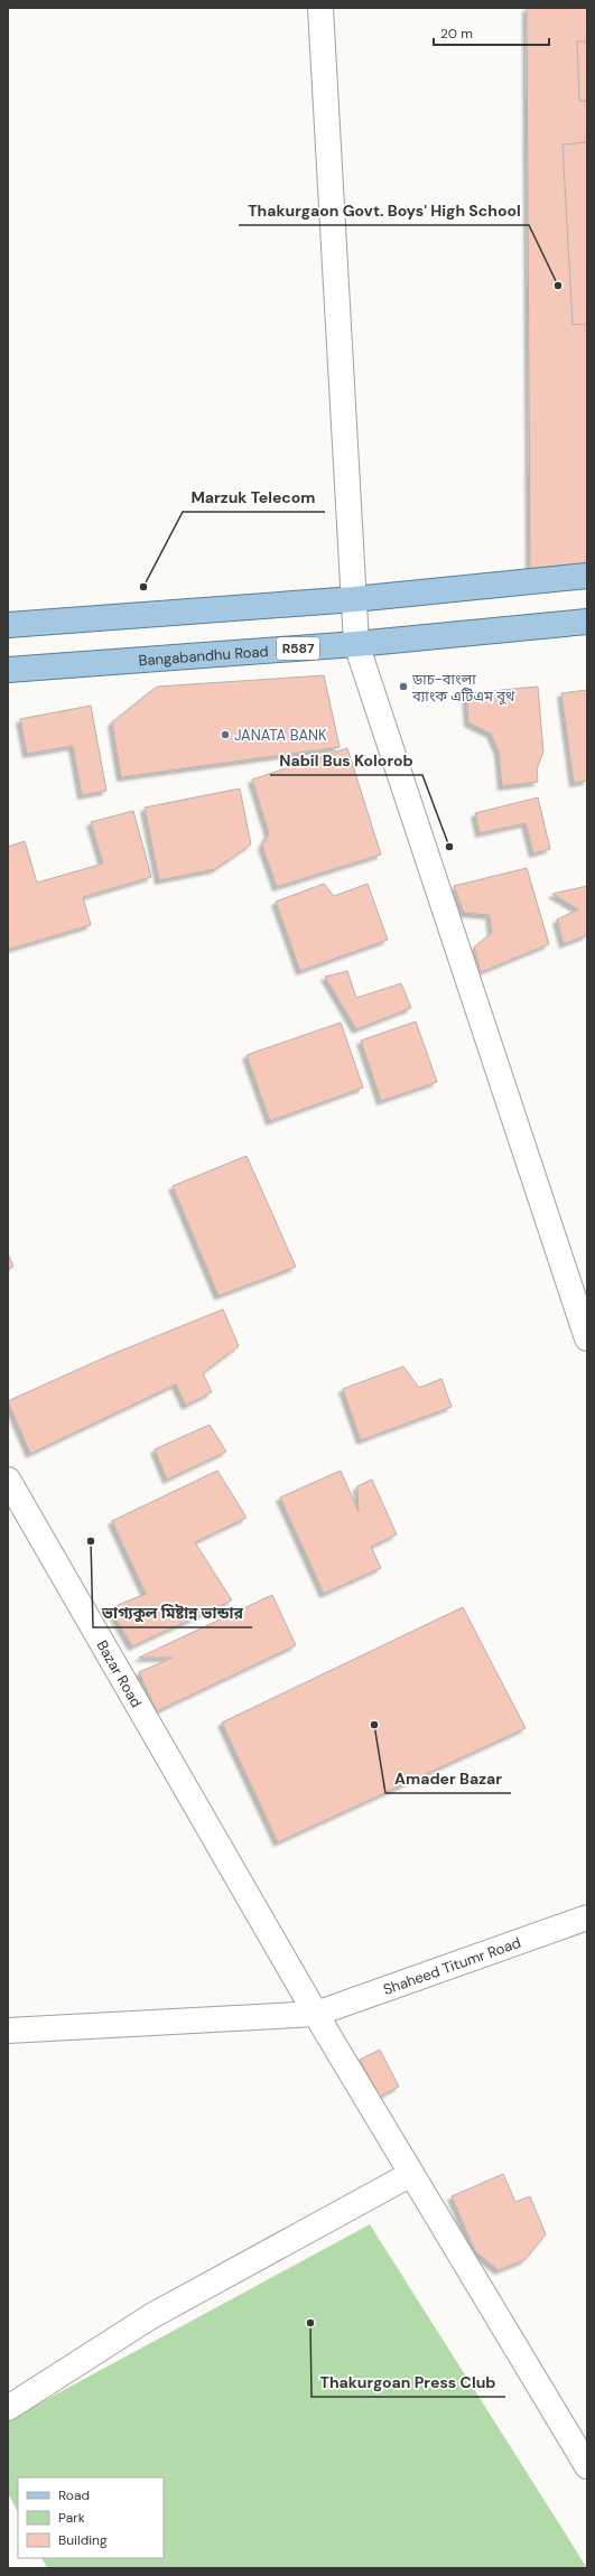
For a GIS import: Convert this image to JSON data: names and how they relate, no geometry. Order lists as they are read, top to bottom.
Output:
{
  "streets": {
    "main road": ["R587", "Bangabandhu Road"],
    "street": ["Bazar Road", "Shaheed Titumr Road"]
  },
  "crossings": [
    ["Bazar Road", "Shaheed Titumr Road"]
  ],
  "places": [
    "Thakurgaon Govt. Boys' High School",
    "Marzuk Telecom",
    "ডাচ-বাংলা ব্যাংক এটিএম বুথ",
    "JANATA BANK",
    "Nabil Bus Kolorob",
    "ভাগ্যকুল মিষ্টান্ন ভান্ডার",
    "Amader Bazar",
    "Thakurgoan Press Club"
  ],
  "legend": ["Road", "Park", "Building"],
  "scale_bar": "20 m"
}
